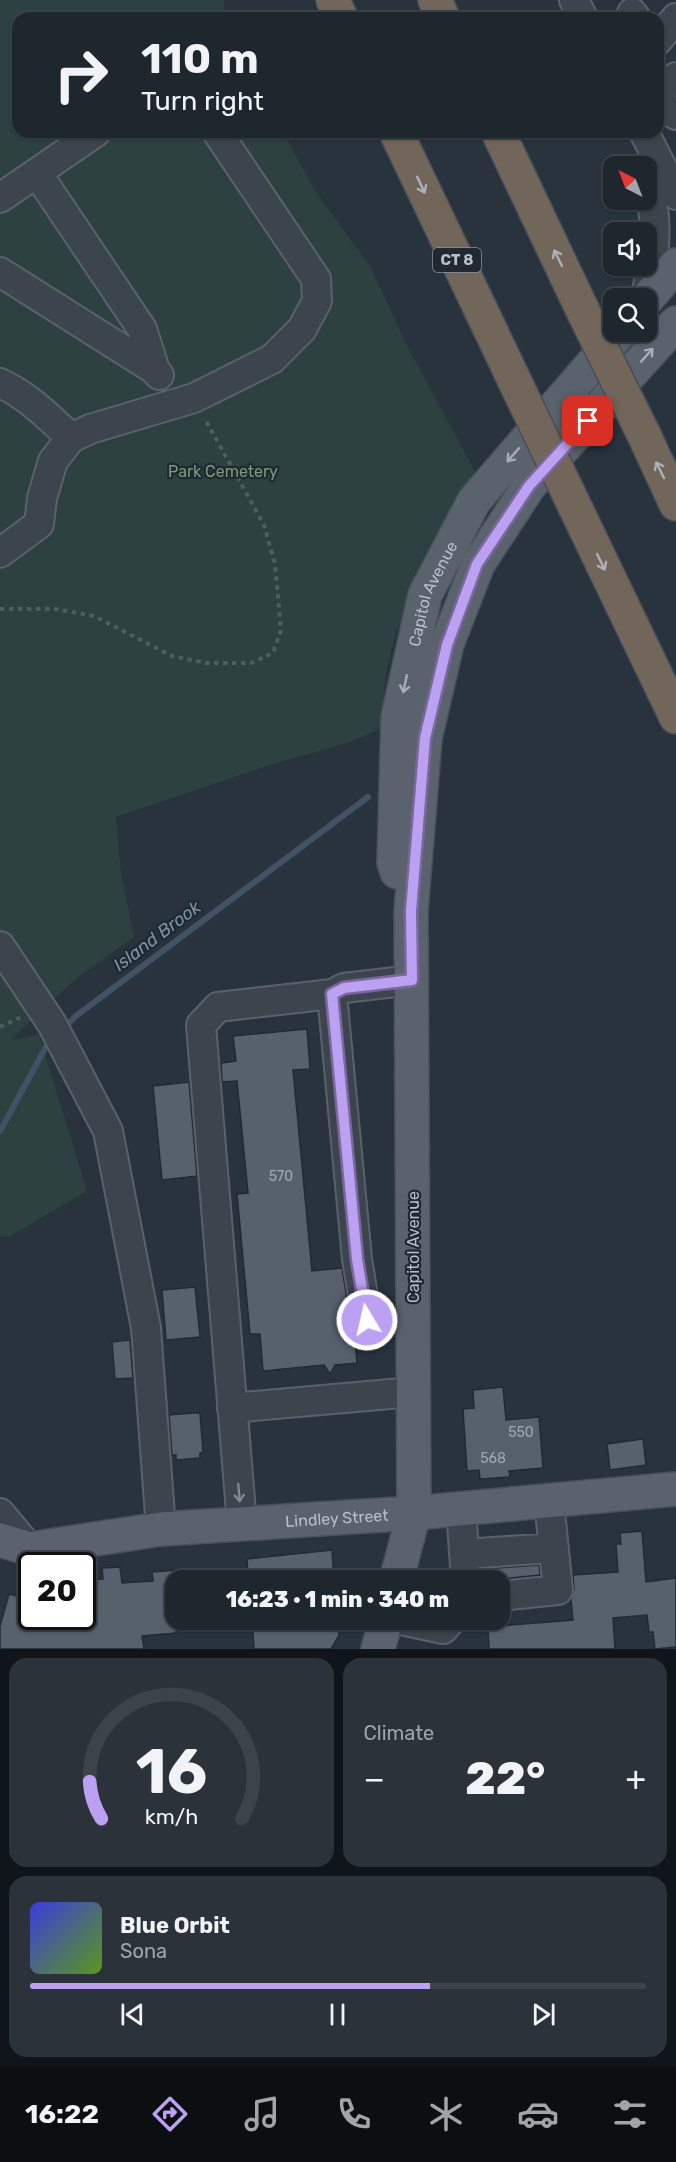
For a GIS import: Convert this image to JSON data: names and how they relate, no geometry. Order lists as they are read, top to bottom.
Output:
{
  "streets": {
    "highway": ["CT 8"],
    "main road": ["Capitol Avenue", "Lindley Street"]
  },
  "crossings": [
    ["Capitol Avenue", "Lindley Street"]
  ],
  "water": ["Island Brook"],
  "parks": ["Park Cemetery"],
  "house_numbers": ["570", "550", "568"],
  "north": "top left",
  "page": {
    "turn": ["110 m", "Turn right"],
    "limit": "20",
    "trip": "16:23 · 1 min · 340 m",
    "tile": "Climate",
    "heat": ["−", "22°", "+"],
    "song": ["Blue Orbit", "Sona"],
    "tabs": "16:22",
    "gauge": ["16", "km/h"]
  }
}
